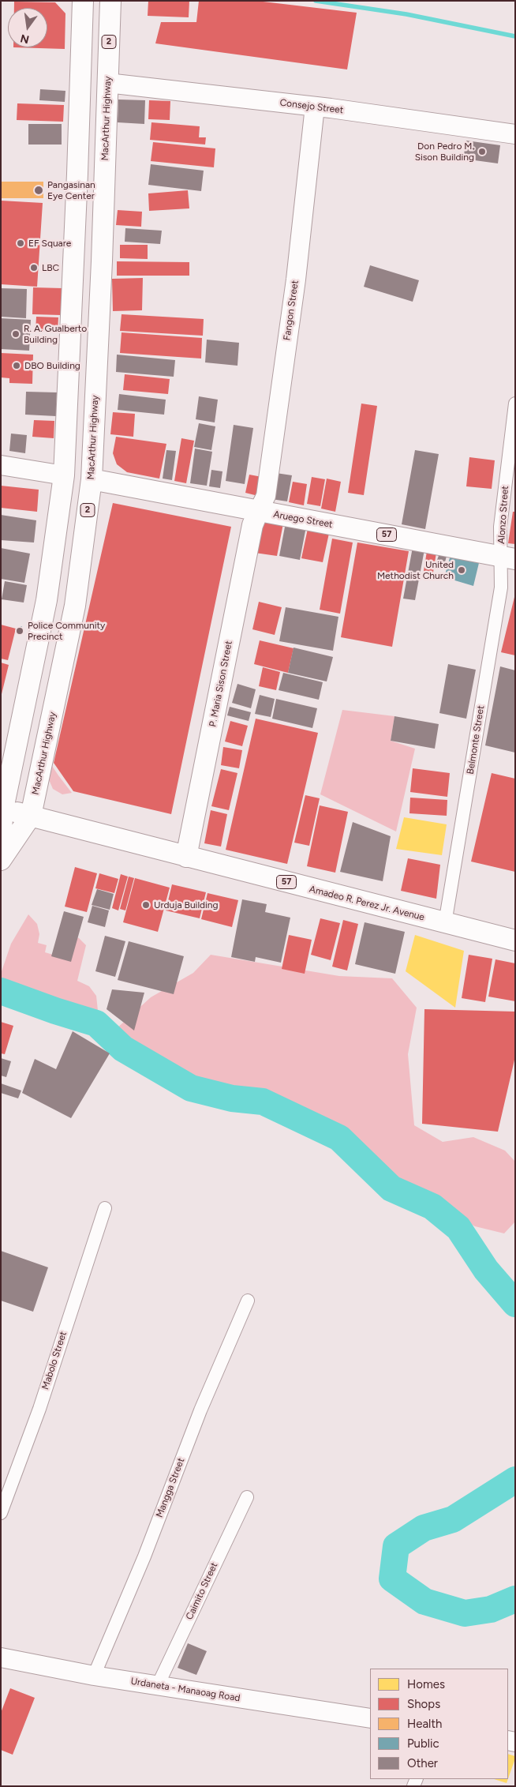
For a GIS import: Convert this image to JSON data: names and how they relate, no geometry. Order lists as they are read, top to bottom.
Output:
{
  "streets": {
    "main road": [
      "2",
      "MacArthur Highway",
      "Aruego Street",
      "57",
      "P. Maria Sison Street",
      "Amadeo R. Perez Jr. Avenue"
    ],
    "street": [
      "Consejo Street",
      "Fangon Street",
      "Alonzo Street",
      "Belmonte Street",
      "Mabolo Street",
      "Mangga Street",
      "Caimito Street",
      "Urdaneta - Manaoag Road"
    ]
  },
  "crossings": [
    ["Consejo Street", "MacArthur Highway"],
    ["Consejo Street", "Fangon Street"],
    ["MacArthur Highway", "Aruego Street"],
    ["MacArthur Highway", "Amadeo R. Perez Jr. Avenue"],
    ["Fangon Street", "Aruego Street"],
    ["Fangon Street", "P. Maria Sison Street"],
    ["Alonzo Street", "Aruego Street"],
    ["Alonzo Street", "Belmonte Street"],
    ["Aruego Street", "P. Maria Sison Street"],
    ["Aruego Street", "Belmonte Street"],
    ["P. Maria Sison Street", "Amadeo R. Perez Jr. Avenue"],
    ["Belmonte Street", "Amadeo R. Perez Jr. Avenue"],
    ["Mangga Street", "Urdaneta - Manaoag Road"],
    ["Caimito Street", "Urdaneta - Manaoag Road"]
  ],
  "places": [
    "Don Pedro M. Sison Building",
    "Pangasinan Eye Center",
    "EF Square",
    "LBC",
    "R. A. Gualberto Building",
    "DBO Building",
    "United Methodist Church",
    "Police Community Precinct",
    "Urduja Building"
  ],
  "legend": [
    "Homes",
    "Shops",
    "Health",
    "Public",
    "Other"
  ],
  "north": "bottom"
}
